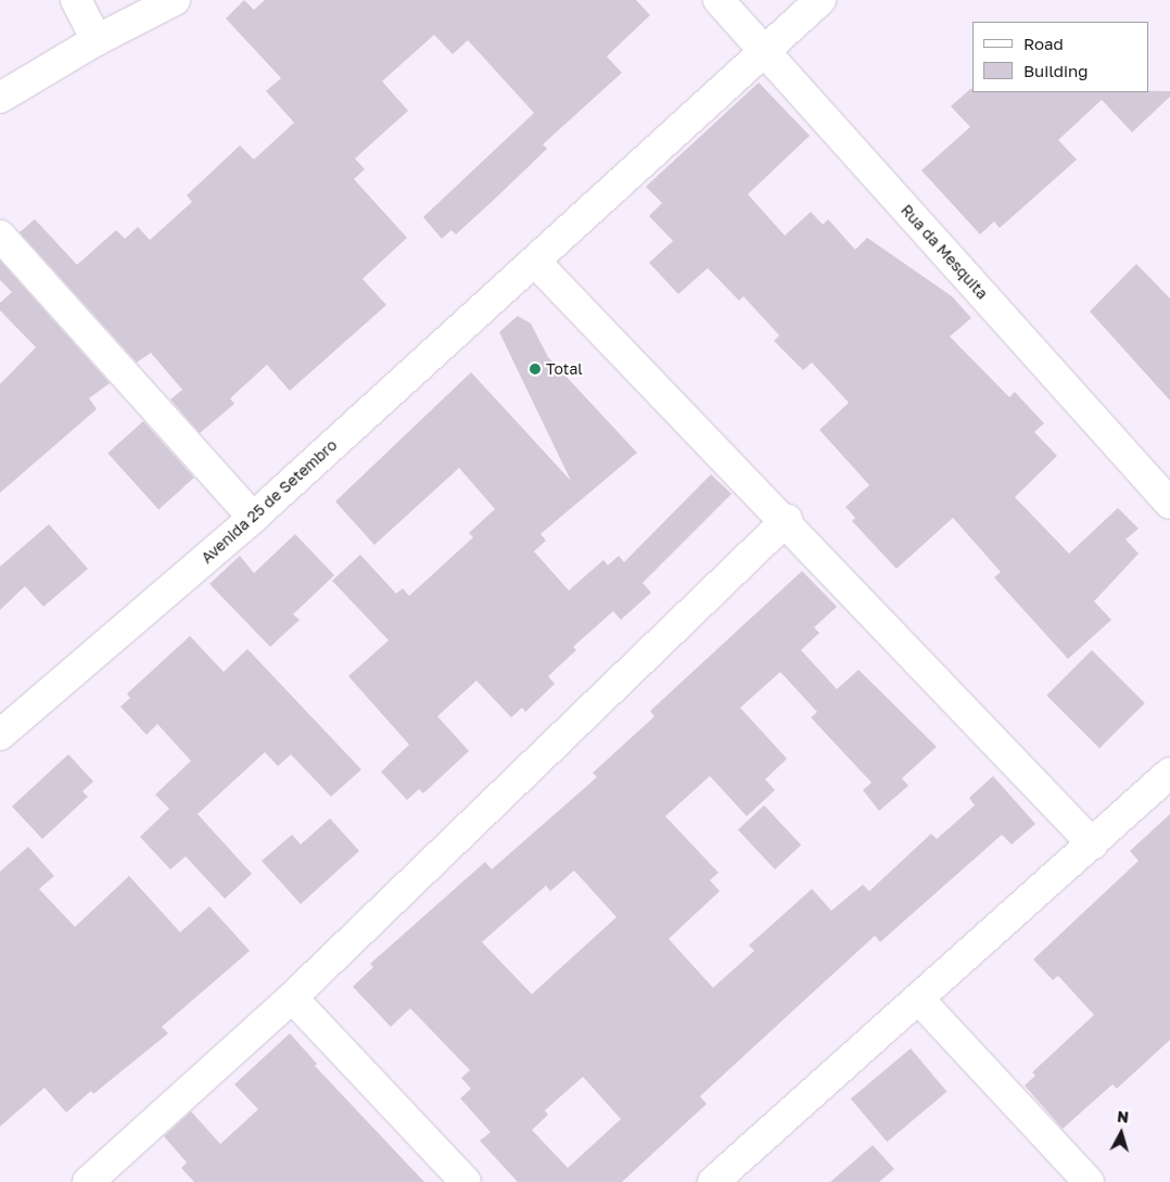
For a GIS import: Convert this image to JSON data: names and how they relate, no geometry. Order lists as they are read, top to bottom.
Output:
{
  "streets": {
    "street": ["Rua da Mesquita", "Avenida 25 de Setembro"]
  },
  "crossings": [
    ["Rua da Mesquita", "Avenida 25 de Setembro"]
  ],
  "places": ["Total"],
  "legend": ["Road", "Building"],
  "north": "top"
}
